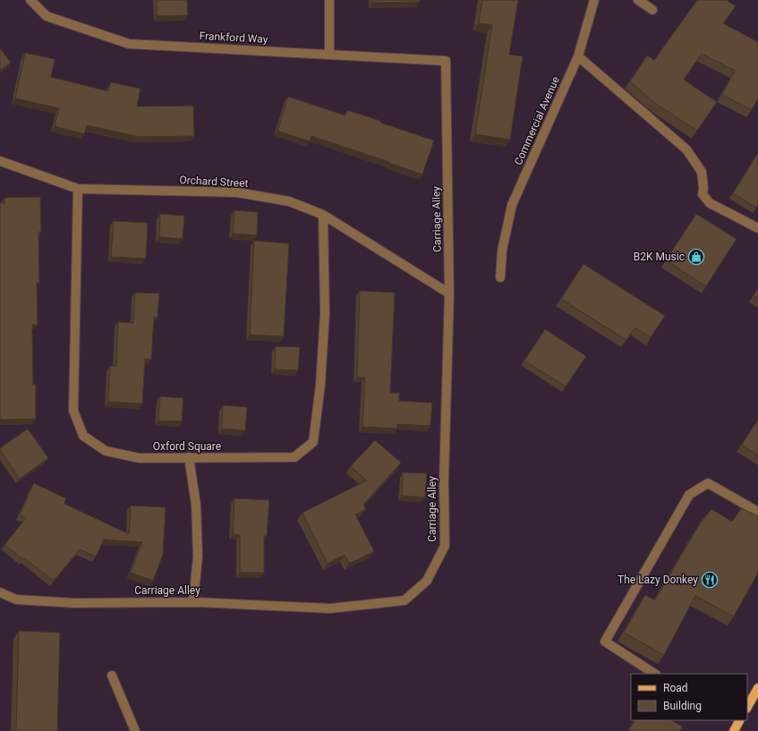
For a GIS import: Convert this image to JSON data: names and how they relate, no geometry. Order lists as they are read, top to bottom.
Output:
{
  "streets": {
    "street": [
      "Frankford Way",
      "Commercial Avenue",
      "Orchard Street",
      "Carriage Alley",
      "Oxford Square"
    ]
  },
  "crossings": [
    ["Frankford Way", "Carriage Alley"],
    ["Orchard Street", "Carriage Alley"],
    ["Orchard Street", "Oxford Square"]
  ],
  "places": {
    "shop": ["B2K Music"],
    "restaurant": ["The Lazy Donkey"]
  },
  "legend": ["Road", "Building"]
}
